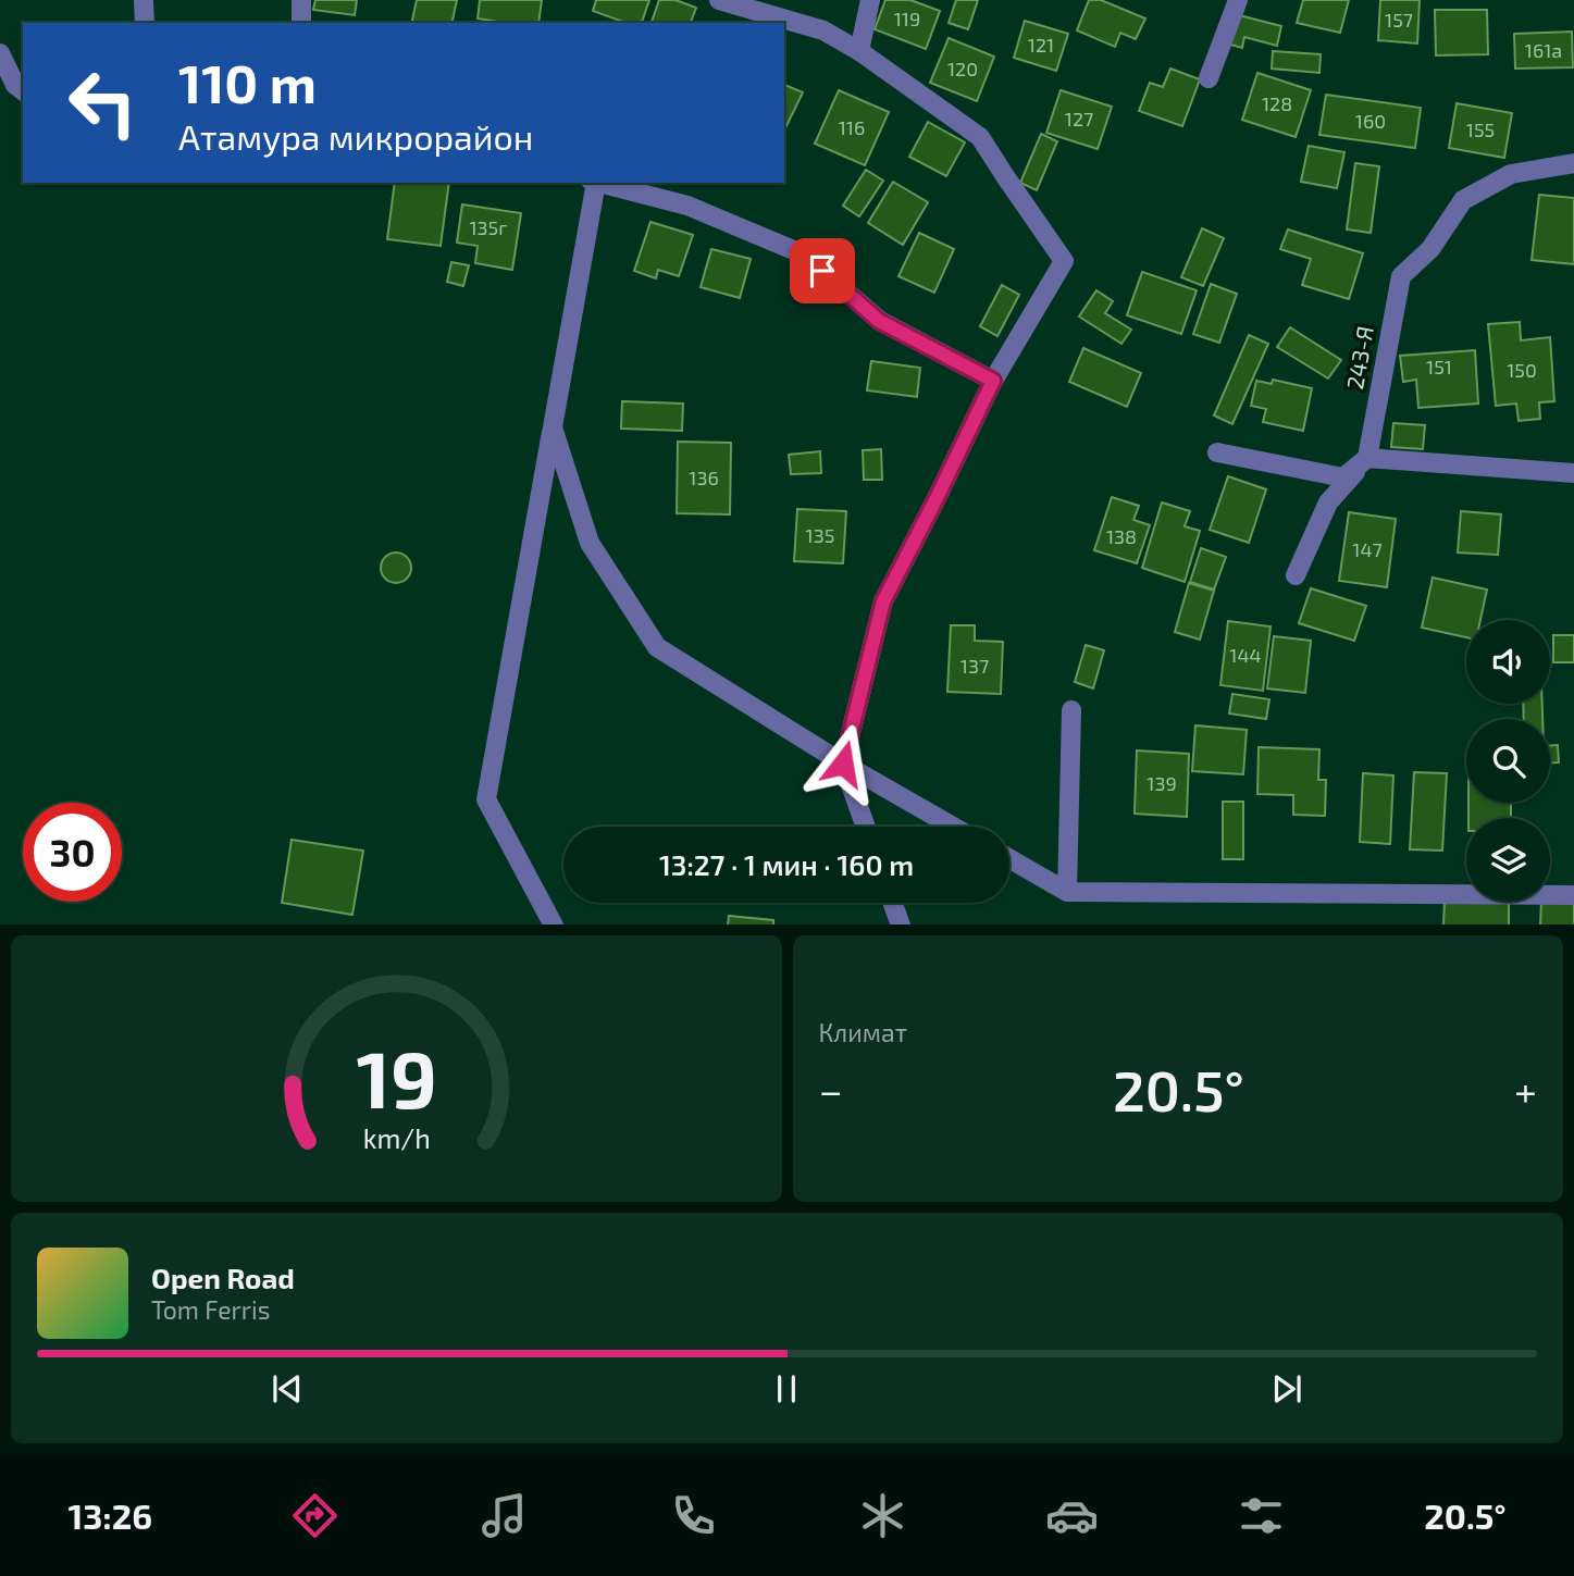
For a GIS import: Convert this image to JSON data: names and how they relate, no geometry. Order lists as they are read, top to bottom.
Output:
{
  "streets": {
    "street": ["243-Я"]
  },
  "house_numbers": [
    "119",
    "157",
    "121",
    "161а",
    "120",
    "128",
    "127",
    "160",
    "116",
    "155",
    "135г",
    "151",
    "150",
    "136",
    "135",
    "138",
    "147",
    "144",
    "137",
    "139"
  ],
  "page": {
    "turn": ["110 m", "Атамура микрорайон"],
    "limit": "30",
    "trip": "13:27 · 1 мин · 160 m",
    "tile": "Климат",
    "heat": ["−", "20.5°", "+"],
    "song": ["Open Road", "Tom Ferris"],
    "tabs": ["13:26", "20.5°"],
    "gauge": ["19", "km/h"]
  }
}
